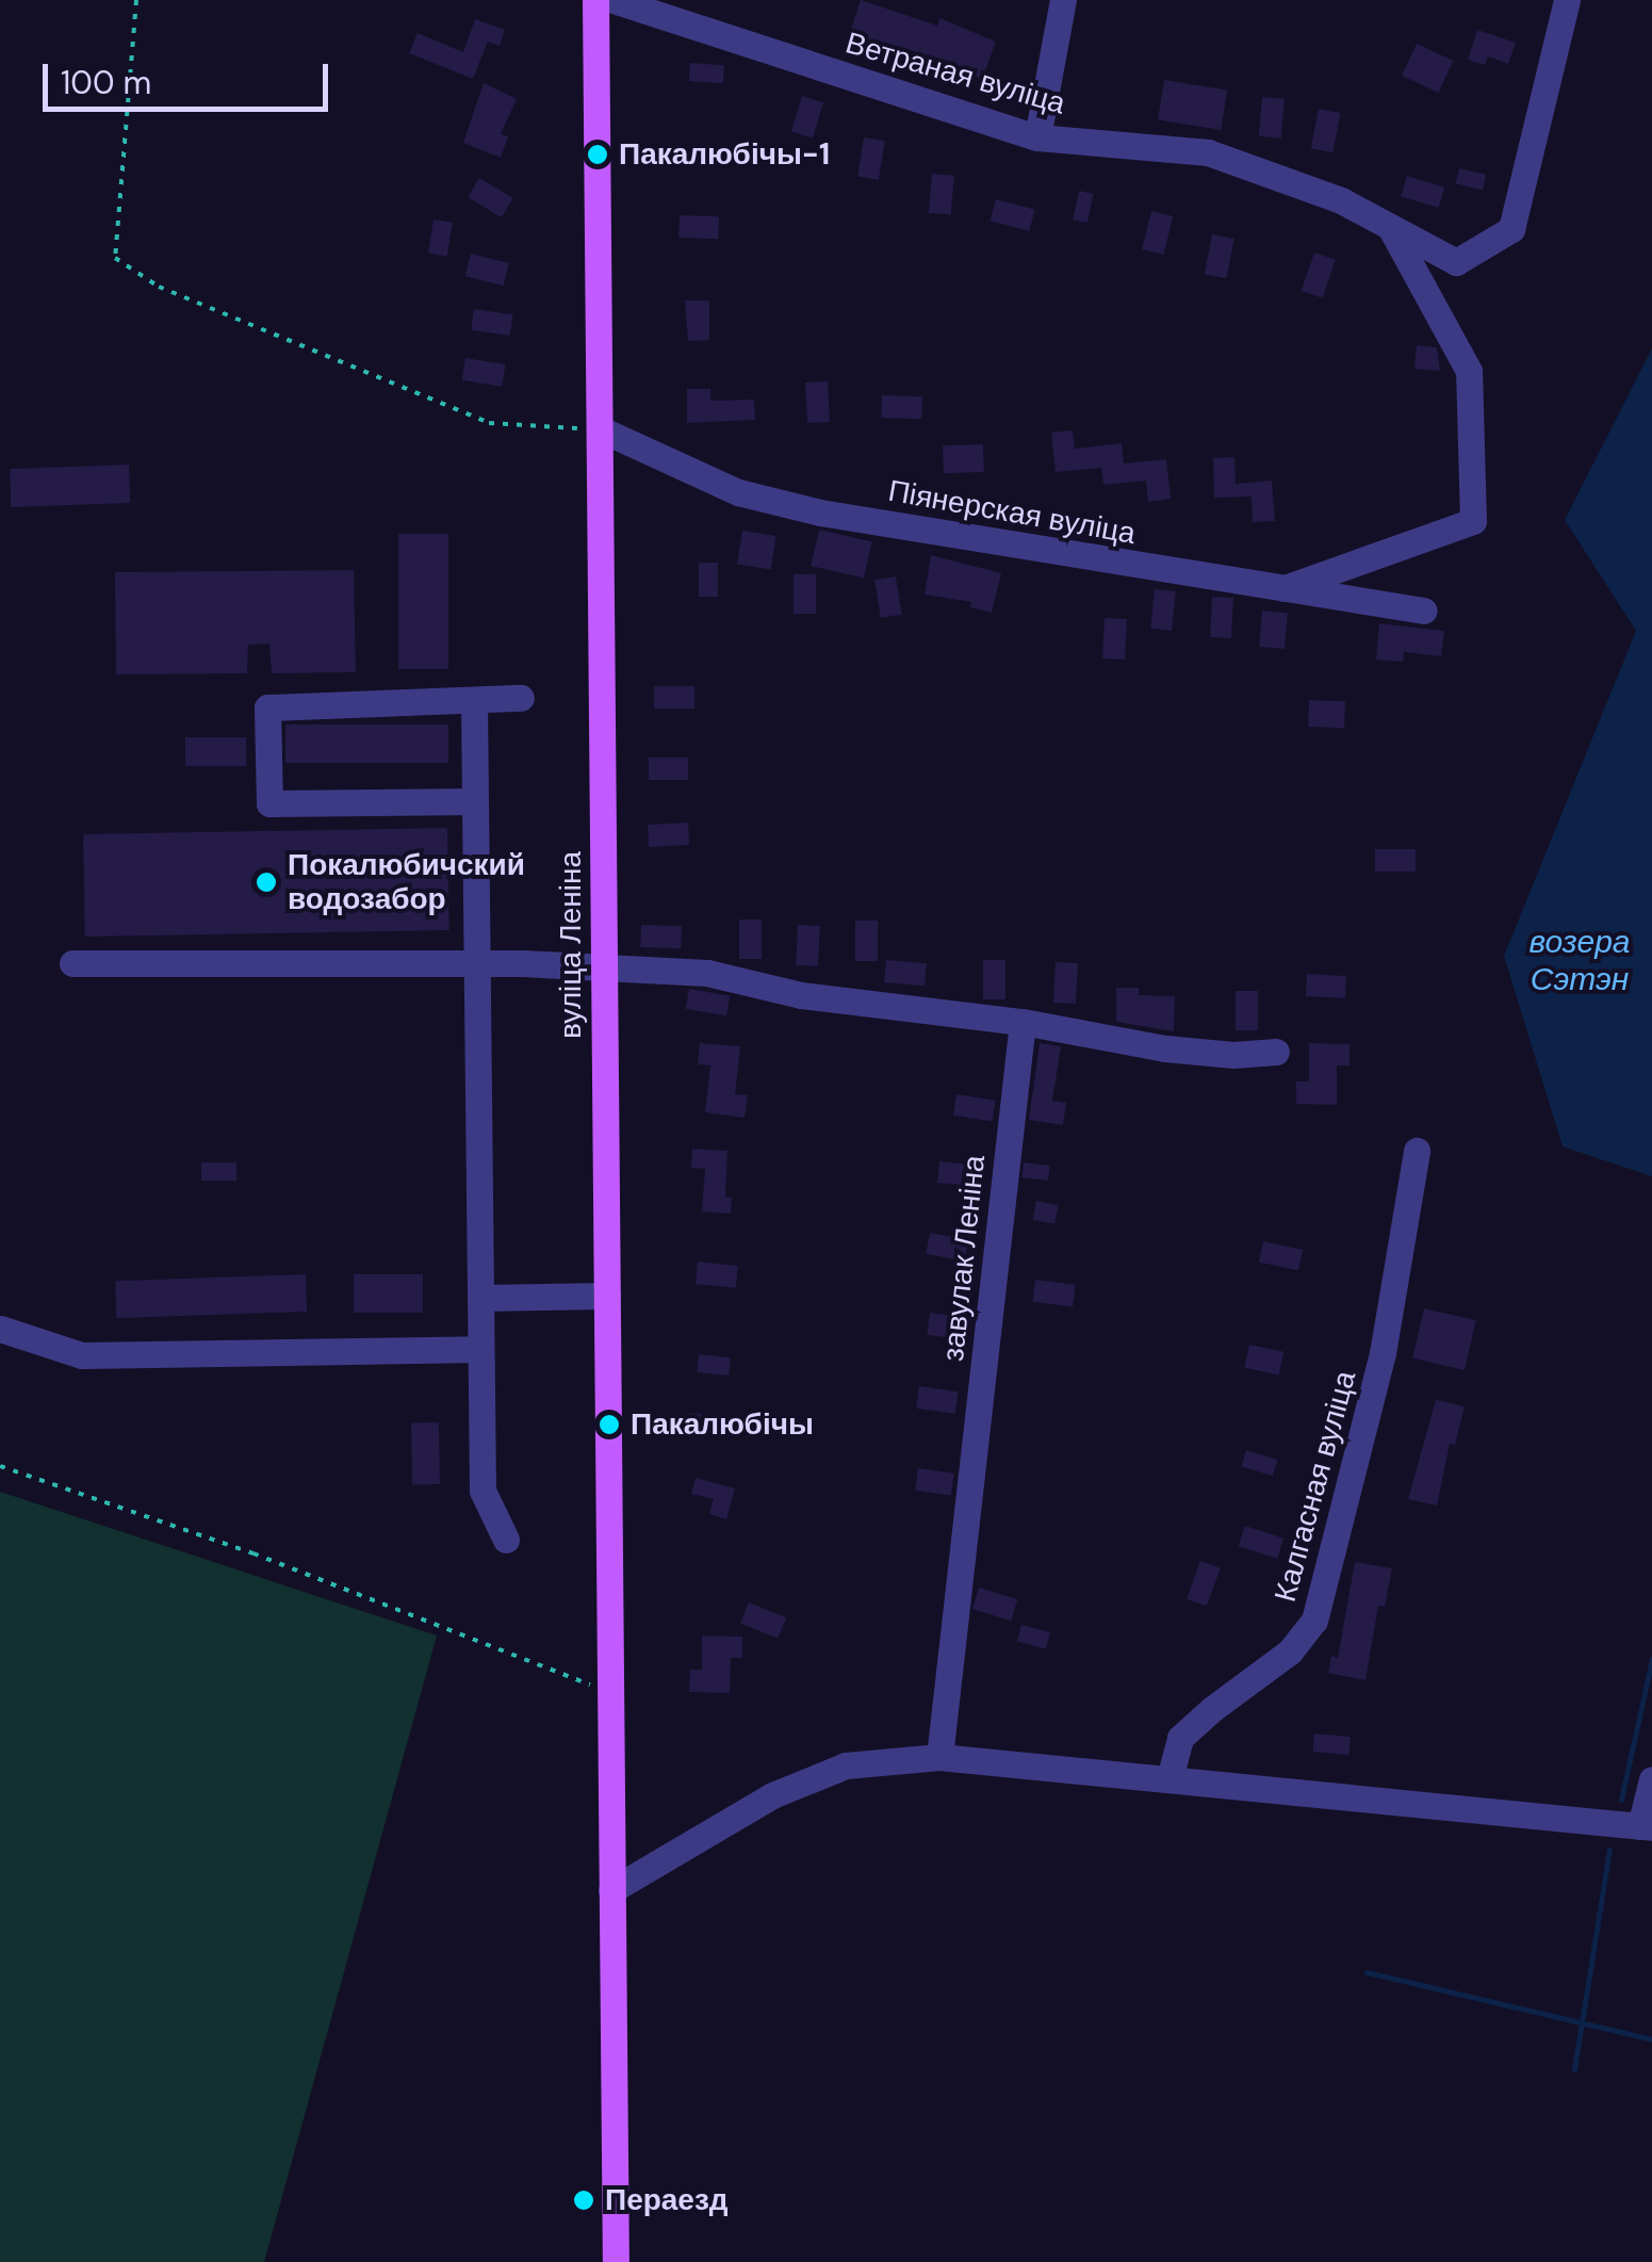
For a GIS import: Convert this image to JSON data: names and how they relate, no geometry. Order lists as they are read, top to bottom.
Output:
{
  "streets": {
    "main road": ["вуліца Леніна"],
    "street": [
      "Ветраная вуліца",
      "Піянерская вуліца",
      "завулак Леніна",
      "Калгасная вуліца"
    ]
  },
  "crossings": [
    ["Піянерская вуліца", "вуліца Леніна"]
  ],
  "water": ["возера Сэтэн"],
  "places": [
    "Пакалюбічы-1",
    "Покалюбичский водозабор",
    "Пакалюбічы",
    "Пераезд"
  ],
  "scale_bar": "100 m"
}
